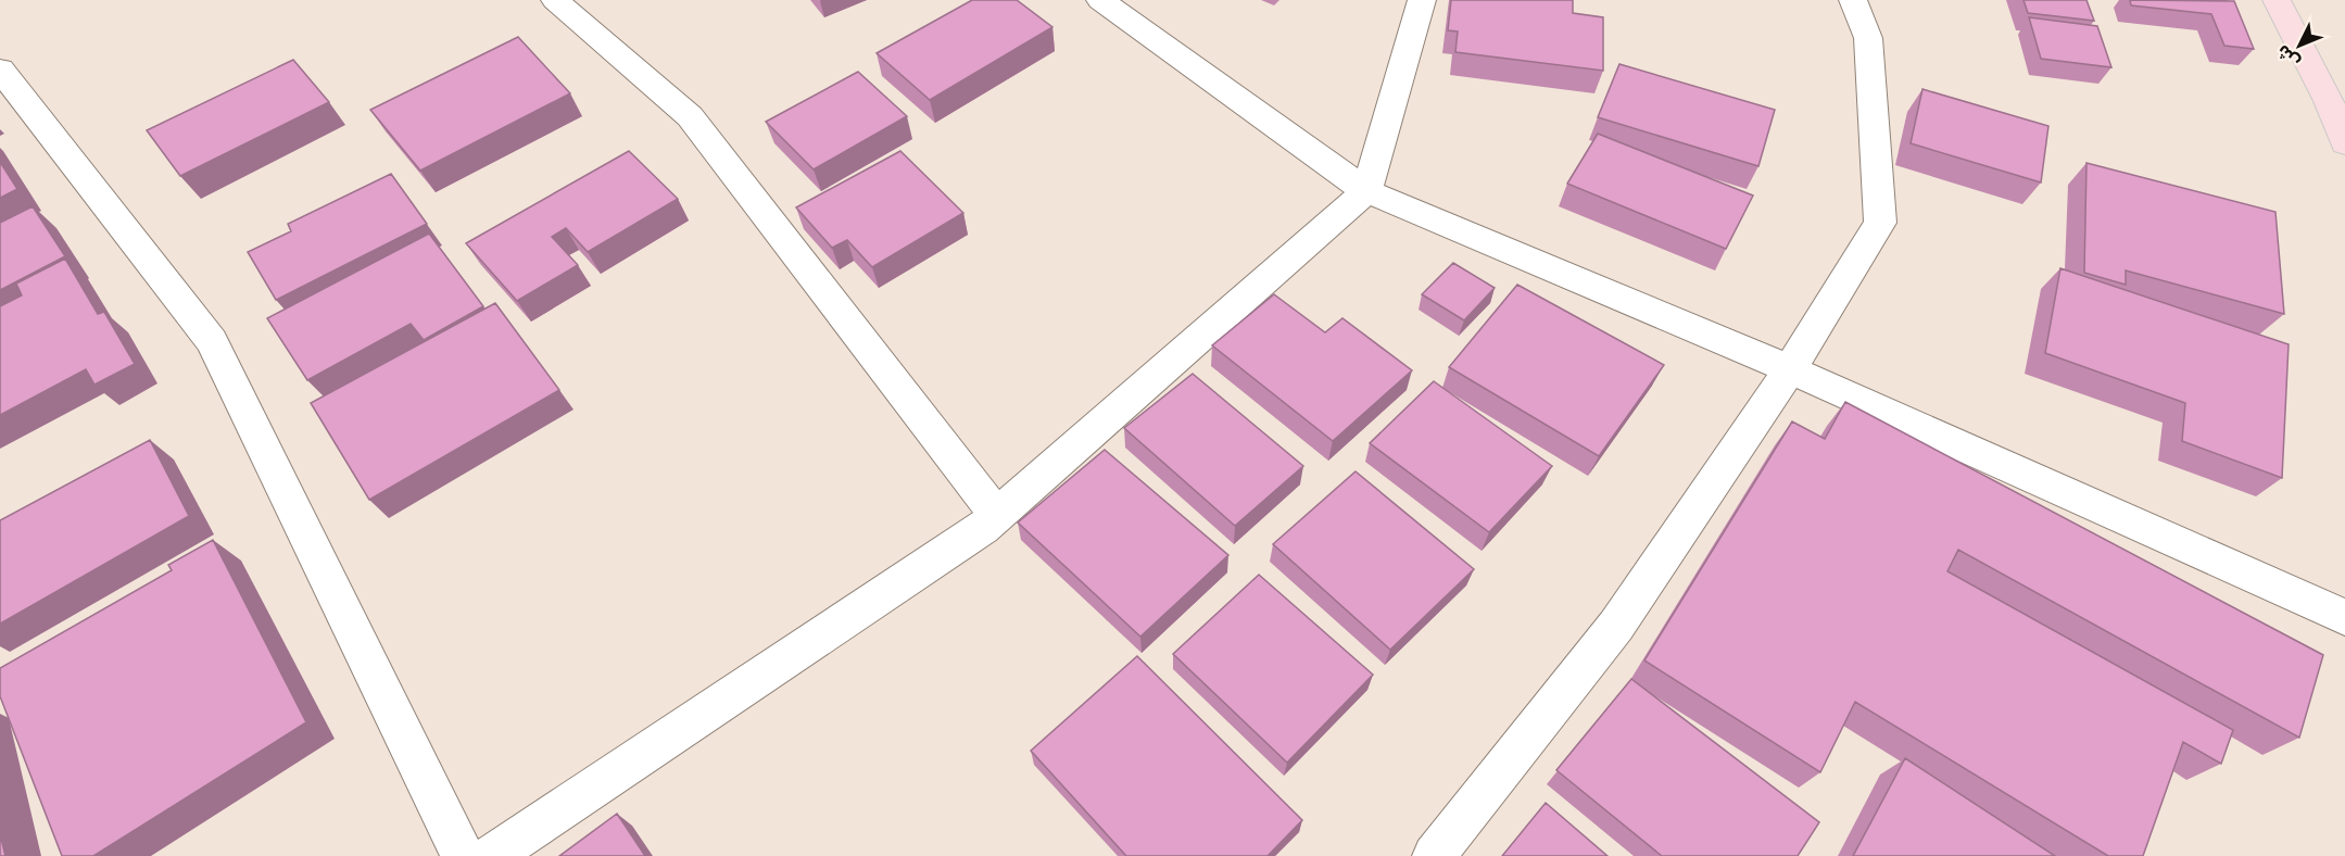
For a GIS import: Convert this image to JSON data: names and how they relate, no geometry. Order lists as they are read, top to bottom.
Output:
{
  "north": "bottom left"
}
